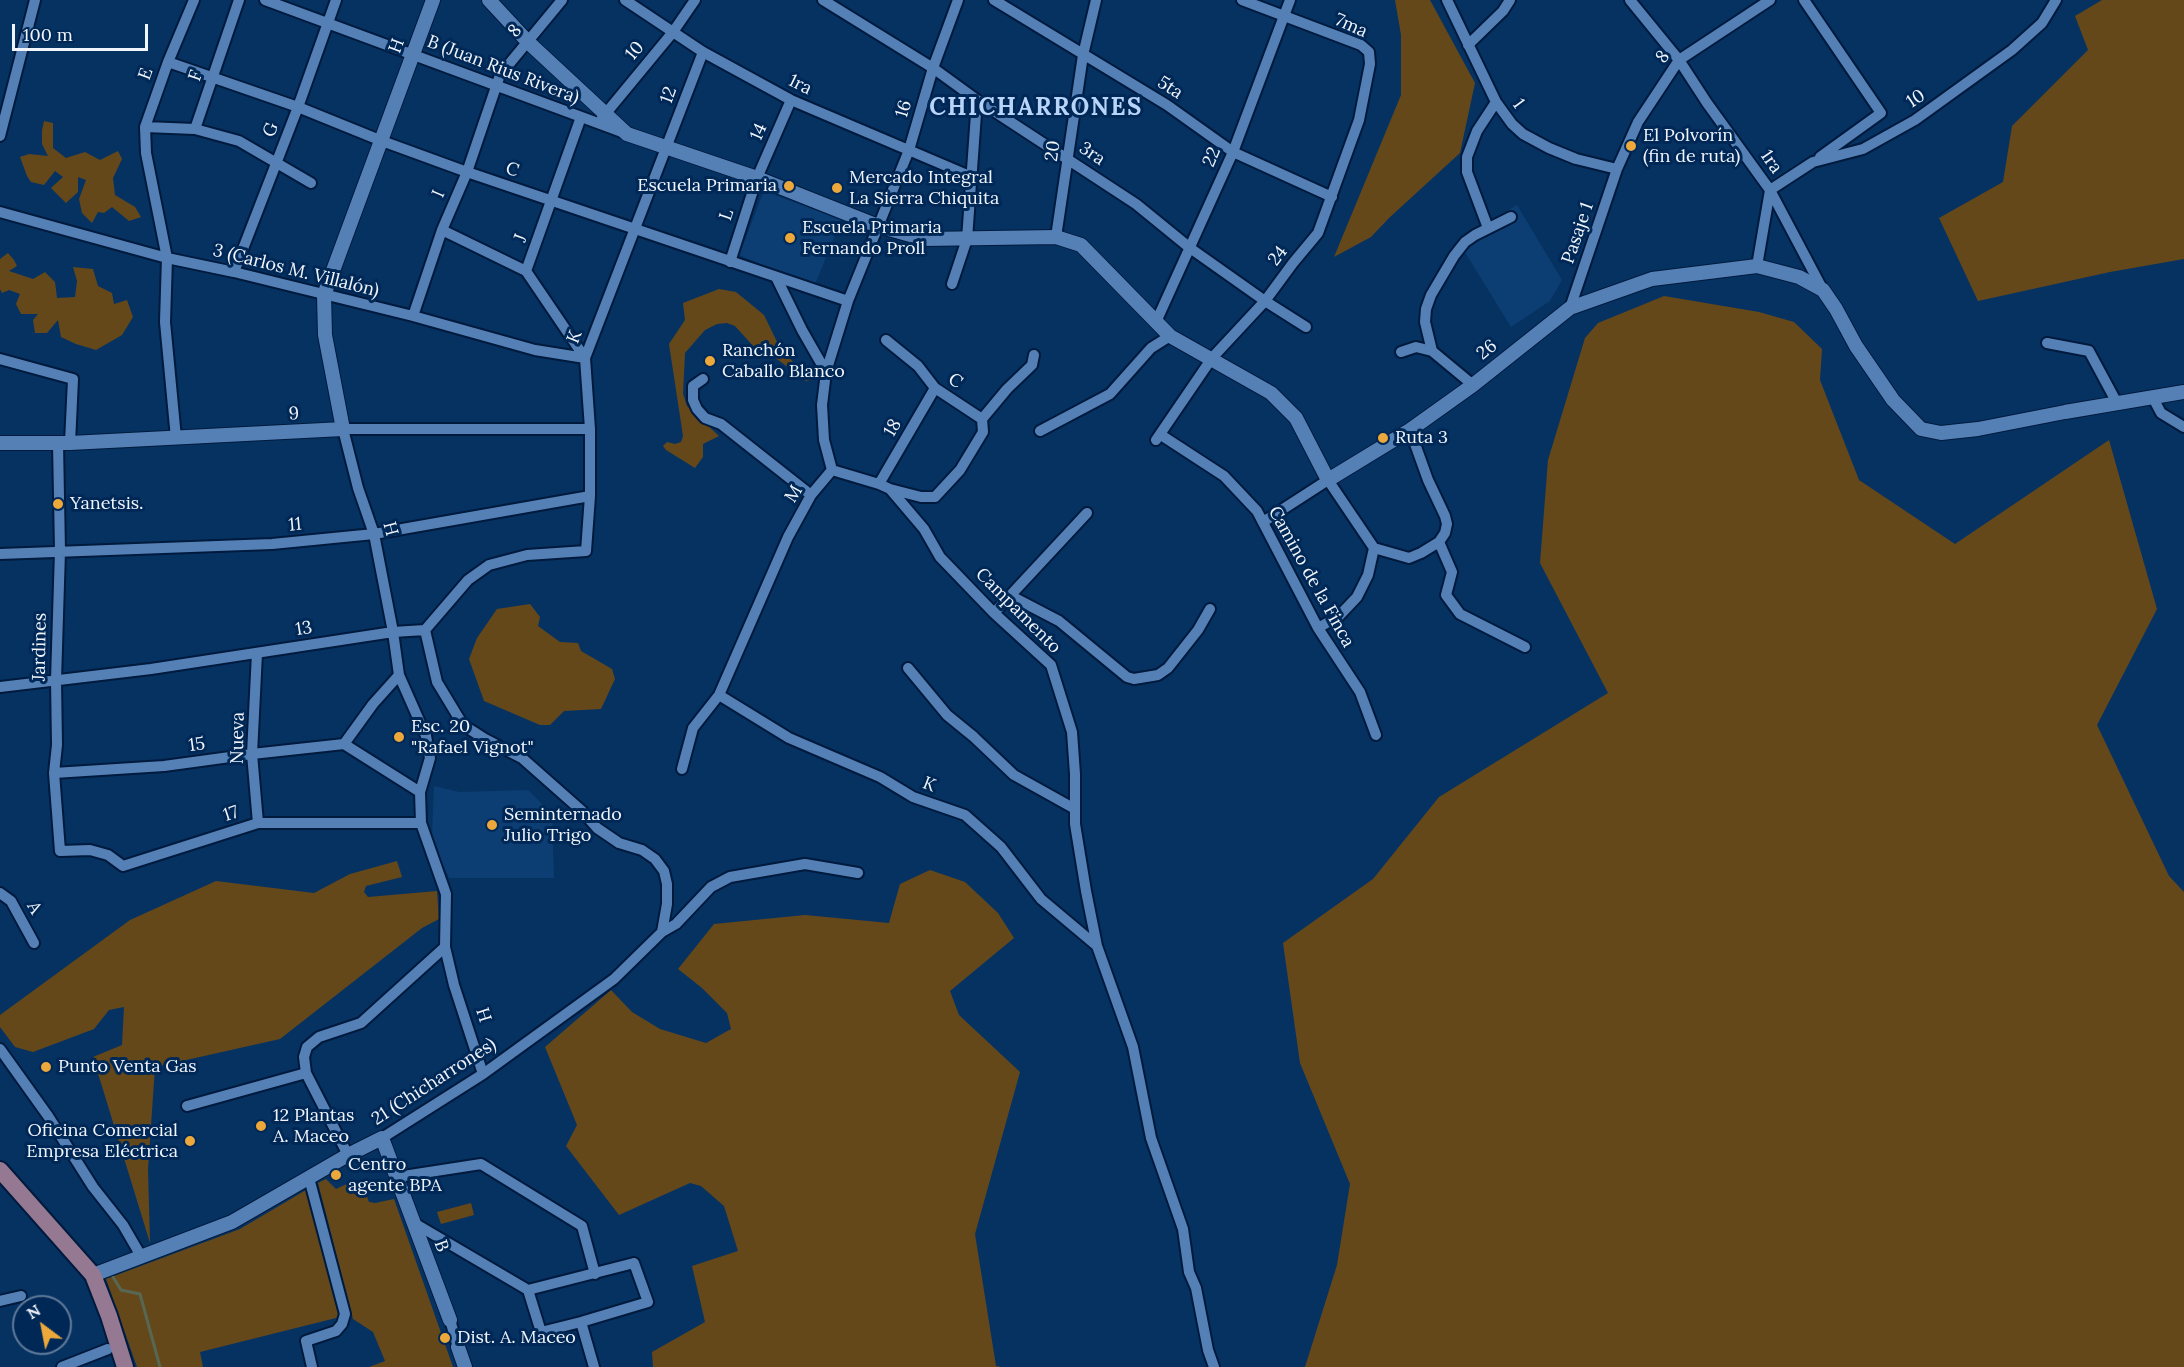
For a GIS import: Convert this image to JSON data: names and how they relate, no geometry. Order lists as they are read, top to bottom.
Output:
{
  "streets": {
    "street": [
      "7ma",
      "8",
      "H",
      "10",
      "B (Juan Rius Rivera)",
      "E",
      "F",
      "1ra",
      "5ta",
      "12",
      "1",
      "16",
      "G",
      "14",
      "20",
      "3ra",
      "22",
      "C",
      "I",
      "L",
      "Pasaje 1",
      "J",
      "24",
      "3 (Carlos M. Villalón)",
      "K",
      "26",
      "9",
      "18",
      "M",
      "11",
      "Camino de la Finca",
      "Campamento",
      "13",
      "Jardines",
      "Nueva",
      "15",
      "17",
      "A",
      "21 (Chicharrones)",
      "B"
    ]
  },
  "crossings": [
    ["7ma", "22"],
    ["7ma", "24"],
    ["8", "B (Juan Rius Rivera)"],
    ["8", "1ra"],
    ["8", "1"],
    ["8", "I"],
    ["8", "Pasaje 1"],
    ["H", "B (Juan Rius Rivera)"],
    ["H", "C"],
    ["H", "3 (Carlos M. Villalón)"],
    ["H", "9"],
    ["H", "11"],
    ["H", "13"],
    ["H", "17"],
    ["H", "21 (Chicharrones)"],
    ["10", "B (Juan Rius Rivera)"],
    ["10", "1ra"],
    ["B (Juan Rius Rivera)", "G"],
    ["B (Juan Rius Rivera)", "I"],
    ["B (Juan Rius Rivera)", "J"],
    ["E", "C"],
    ["F", "C"],
    ["1ra", "12"],
    ["1ra", "16"],
    ["1ra", "14"],
    ["5ta", "20"],
    ["5ta", "22"],
    ["5ta", "24"],
    ["12", "K"],
    ["1", "Pasaje 1"],
    ["16", "3ra"],
    ["G", "C"],
    ["G", "3 (Carlos M. Villalón)"],
    ["14", "L"],
    ["20", "3ra"],
    ["3ra", "22"],
    ["3ra", "24"],
    ["C", "I"],
    ["C", "L"],
    ["C", "J"],
    ["C", "K"],
    ["C", "18"],
    ["I", "3 (Carlos M. Villalón)"],
    ["Pasaje 1", "26"],
    ["J", "3 (Carlos M. Villalón)"],
    ["J", "K"],
    ["24", "Camino de la Finca"],
    ["3 (Carlos M. Villalón)", "K"],
    ["K", "9"],
    ["K", "M"],
    ["K", "11"],
    ["K", "Campamento"],
    ["K", "13"],
    ["26", "Camino de la Finca"],
    ["9", "Jardines"],
    ["18", "Campamento"],
    ["M", "Campamento"],
    ["11", "Jardines"],
    ["13", "Jardines"],
    ["13", "Nueva"],
    ["Jardines", "15"],
    ["Jardines", "17"],
    ["Nueva", "15"],
    ["Nueva", "17"],
    ["21 (Chicharrones)", "B"]
  ],
  "districts": ["CHICHARRONES"],
  "places": [
    "El Polvorín (fin de ruta)",
    "Escuela Primaria",
    "Mercado Integral La Sierra Chiquita",
    "Escuela Primaria Fernando Proll",
    "Ranchón Caballo Blanco",
    "Ruta 3",
    "Yanetsis.",
    "Esc. 20 \"Rafael Vignot\"",
    "Seminternado Julio Trigo",
    "Punto Venta Gas",
    "12 Plantas A. Maceo",
    "Oficina Comercial Empresa Eléctrica",
    "Centro agente BPA",
    "Dist. A. Maceo"
  ],
  "scale_bar": "100 m",
  "north": "top left"
}
